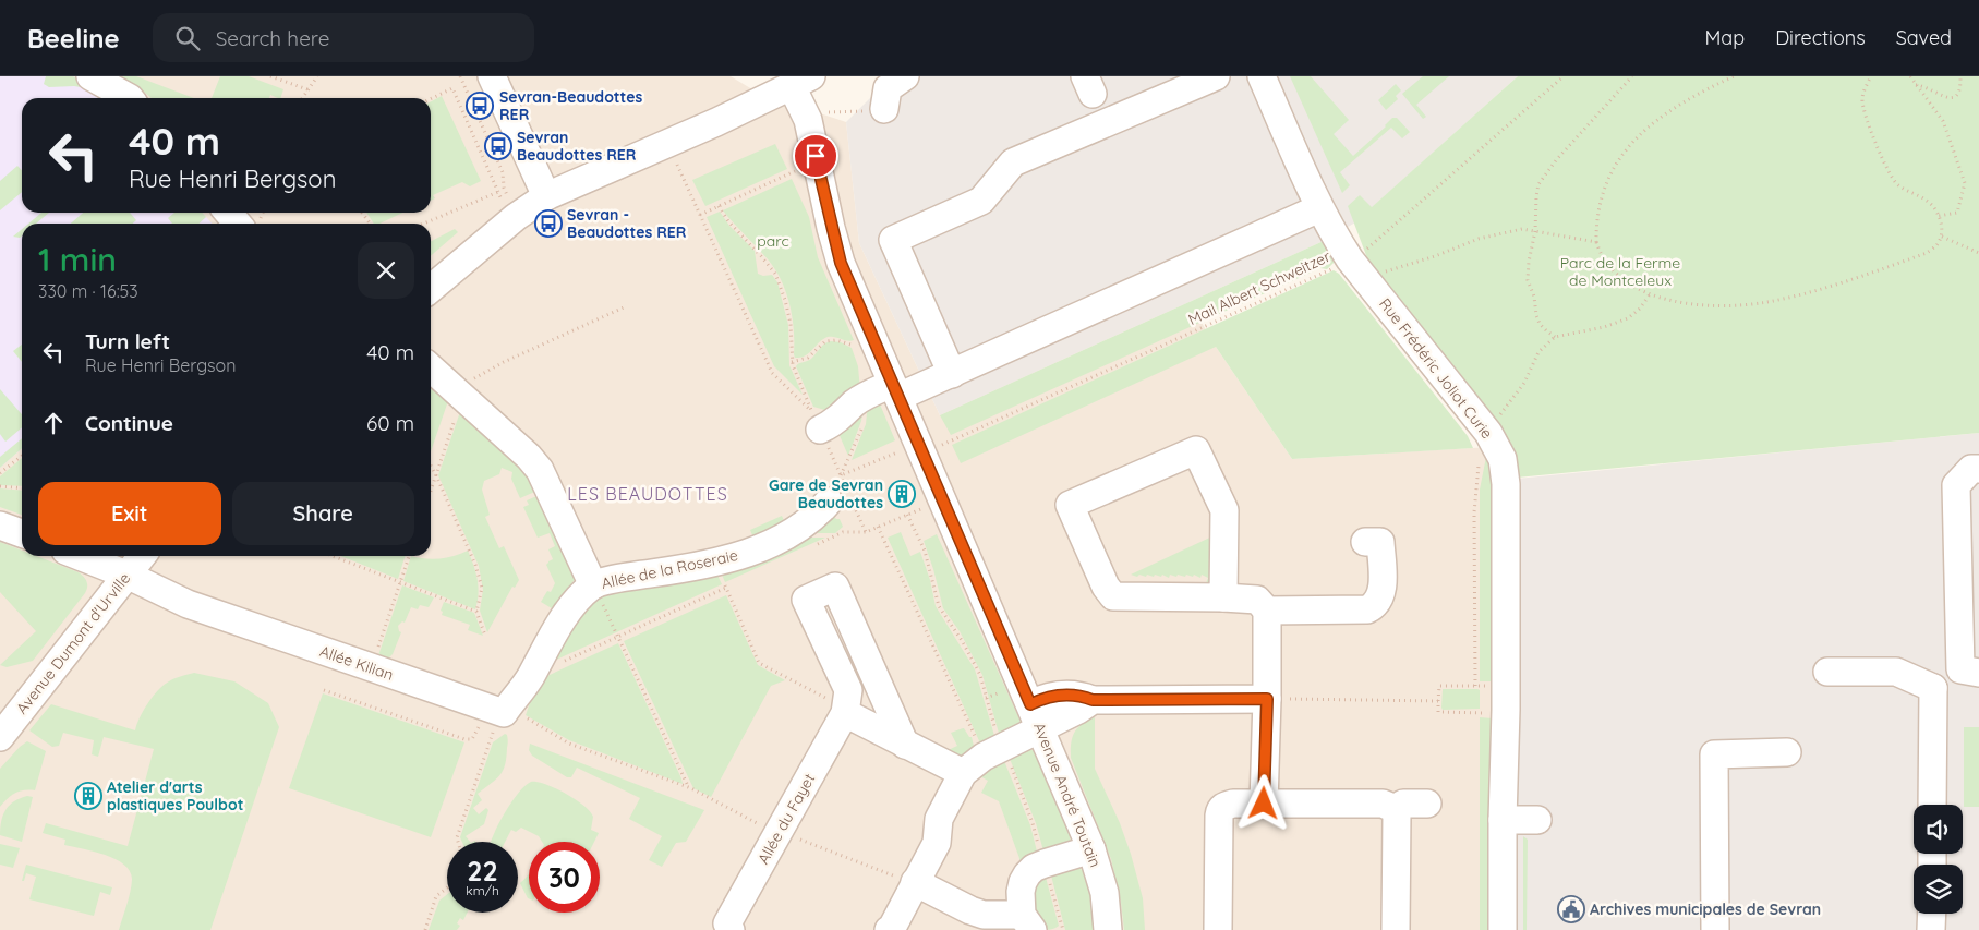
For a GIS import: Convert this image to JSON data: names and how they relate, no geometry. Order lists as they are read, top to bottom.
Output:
{
  "streets": {
    "street": [
      "Rue Frédéric Joliot Curie",
      "Allée de la Roseraie",
      "Avenue Dumont d'Urville",
      "Allée Kilian",
      "Avenue André Toutain",
      "Allée du Fayet"
    ],
    "path": ["Mail Albert Schweitzer"]
  },
  "crossings": [
    ["Mail Albert Schweitzer", "Rue Frédéric Joliot Curie"],
    ["Mail Albert Schweitzer", "Avenue André Toutain"],
    ["Avenue Dumont d'Urville", "Allée Kilian"]
  ],
  "districts": ["LES BEAUDOTTES"],
  "parks": ["parc", "Parc de la Ferme de Montceleux"],
  "places": {
    "bus stop": ["Sevran-Beaudottes RER", "Sevran Beaudottes RER", "Sevran - Beaudottes RER"],
    "building": ["Gare de Sevran Beaudottes", "Atelier d'arts plastiques Poulbot"],
    "public building": ["Archives municipales de Sevran"]
  },
  "page": {
    "header": "Beeline",
    "search": "Search here",
    "nav": ["Map", "Directions", "Saved"],
    "turn": ["40 m", "Rue Henri Bergson"],
    "heading": ["1 min", "330 m · 16:53"],
    "list": [
      {
        "name": "Turn left",
        "note": "Rue Henri Bergson",
        "value": "40 m"
      },
      {
        "name": "Continue",
        "value": "60 m"
      }
    ],
    "buttons": ["Exit", "Share"],
    "speed": "22 km/h",
    "limit": "30"
  }
}
